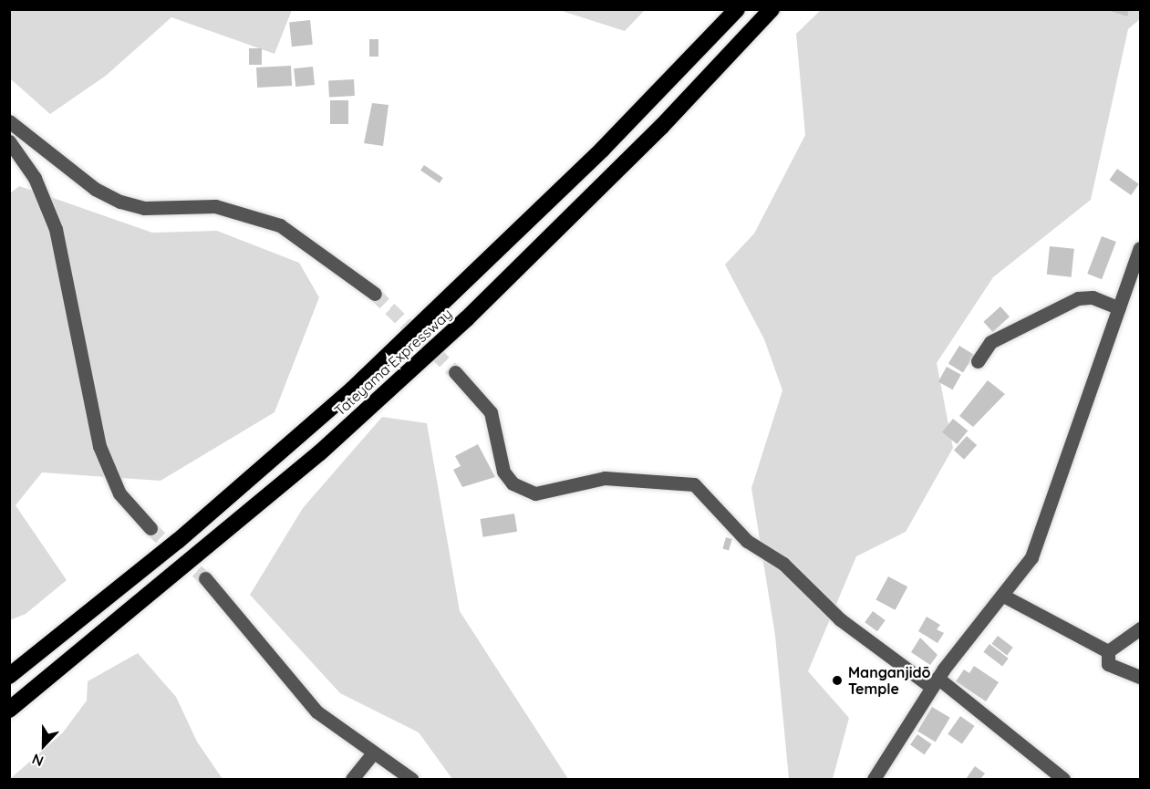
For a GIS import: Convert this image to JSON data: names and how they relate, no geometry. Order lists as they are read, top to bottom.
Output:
{
  "streets": {
    "highway": ["Tateyama Expressway"]
  },
  "places": ["Manganjidō Temple"],
  "north": "bottom"
}
